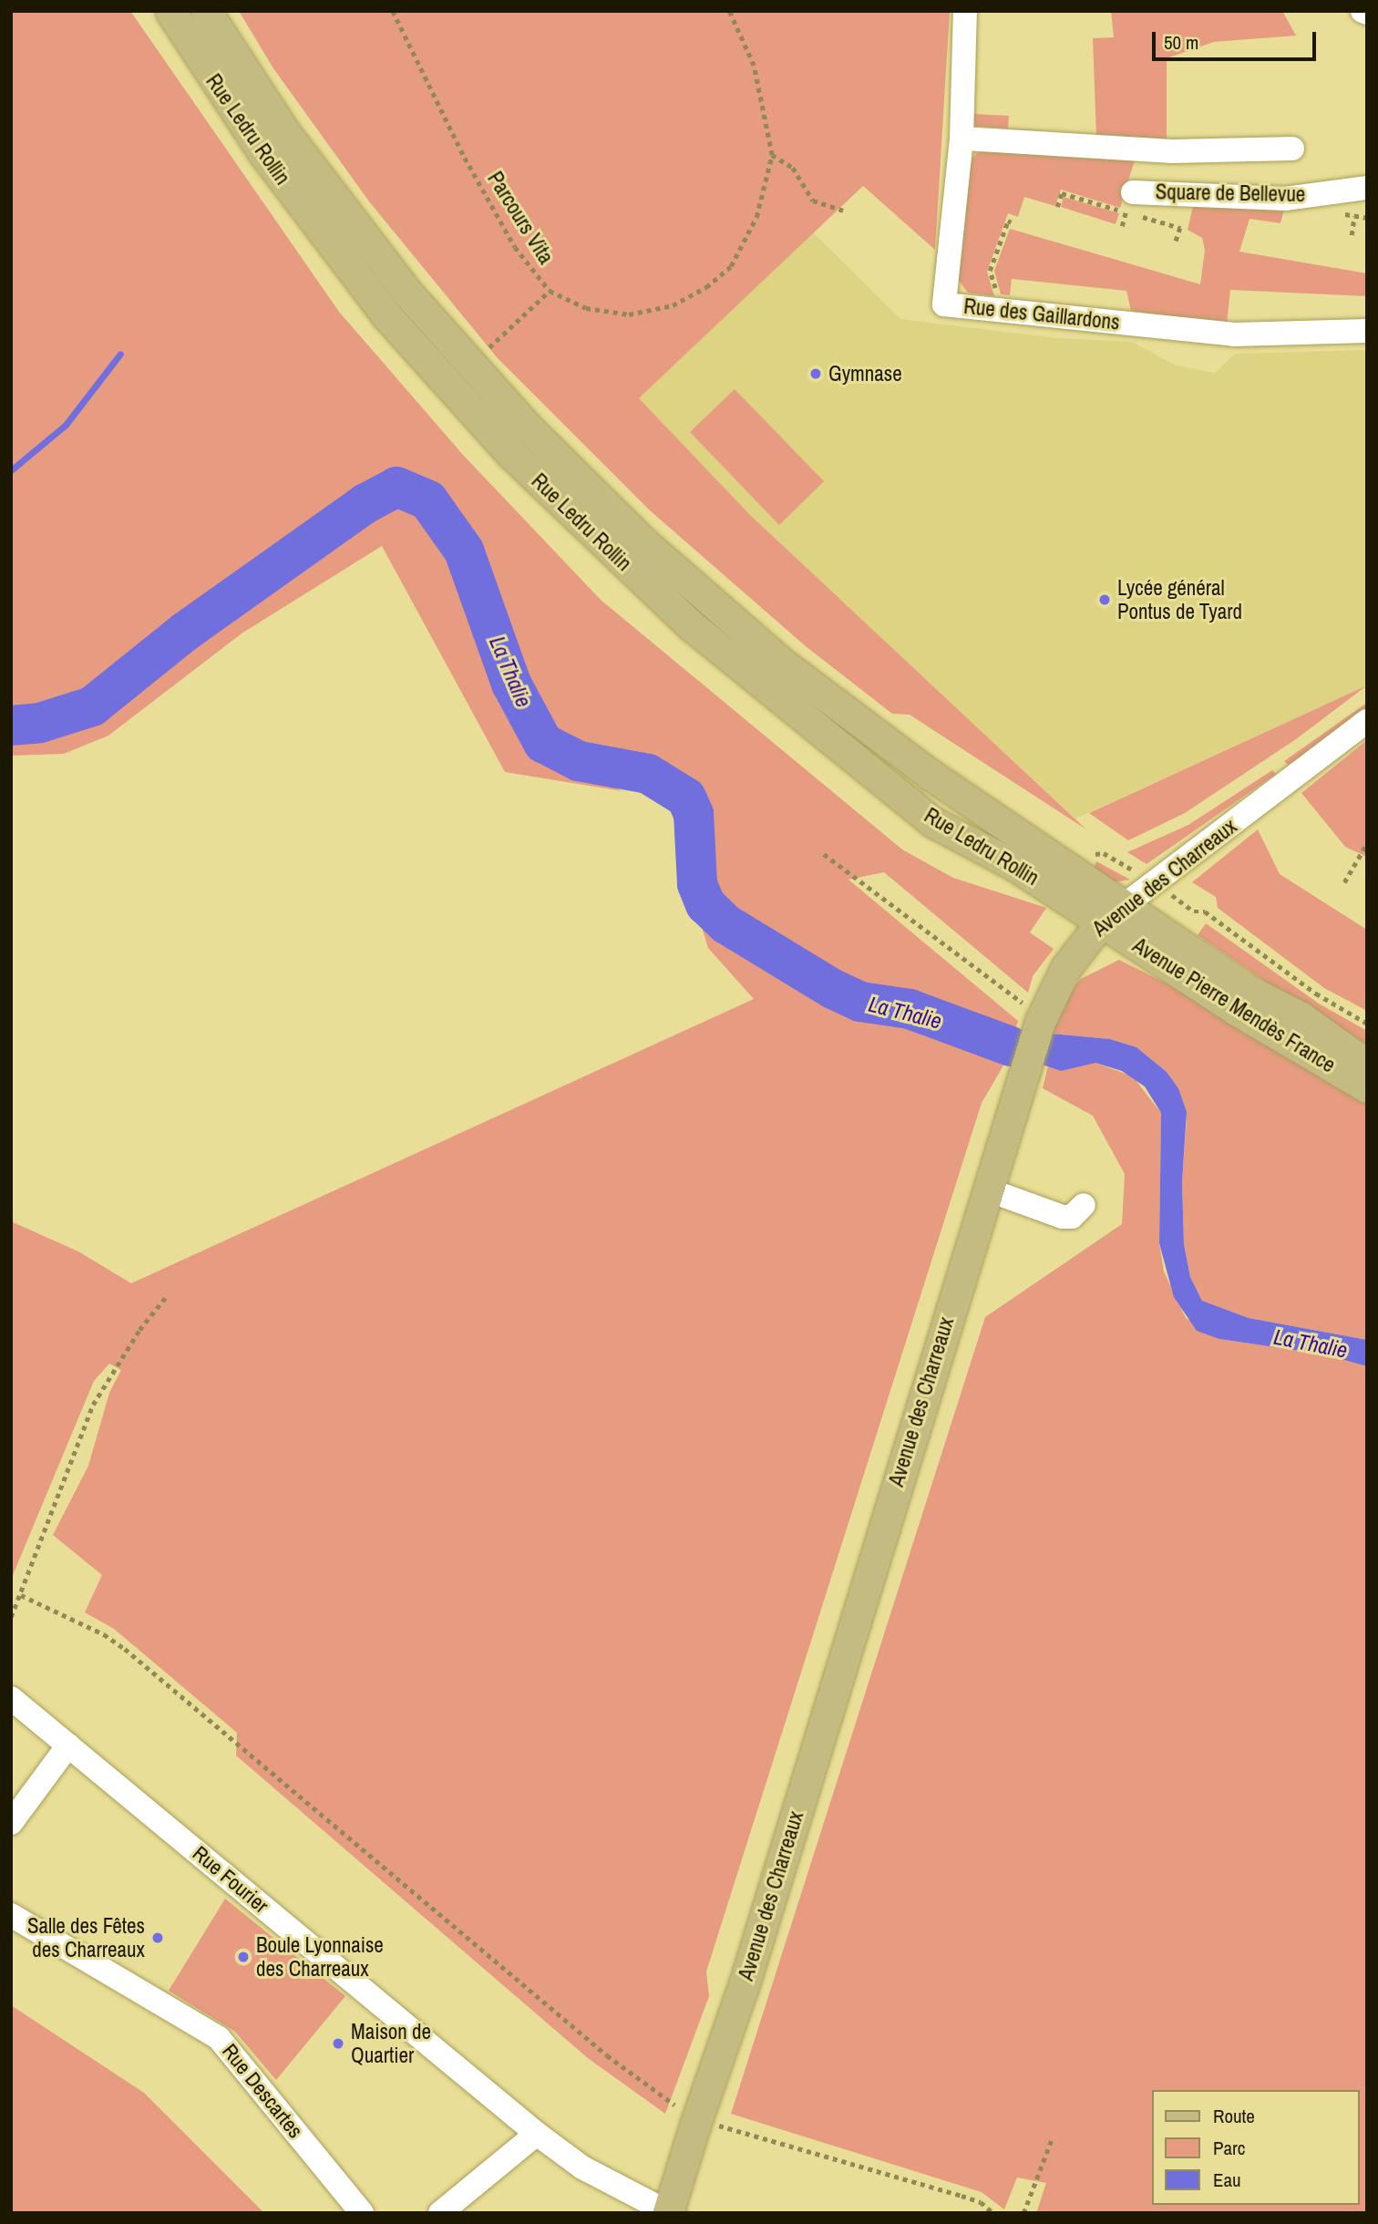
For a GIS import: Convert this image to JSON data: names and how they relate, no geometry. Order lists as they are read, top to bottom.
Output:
{
  "streets": {
    "main road": ["Rue Ledru Rollin", "Avenue des Charreaux", "Avenue Pierre Mendès France"],
    "street": [
      "Square de Bellevue",
      "Rue des Gaillardons",
      "Rue Fourier",
      "Rue Descartes"
    ],
    "path": ["Parcours Vita"]
  },
  "crossings": [
    ["Rue Ledru Rollin", "Avenue des Charreaux"],
    ["Rue Ledru Rollin", "Avenue Pierre Mendès France"],
    ["Avenue des Charreaux", "Avenue Pierre Mendès France"],
    ["Avenue des Charreaux", "Rue Fourier"]
  ],
  "water": ["La Thalie"],
  "places": [
    "Gymnase",
    "Lycée général Pontus de Tyard",
    "Salle des Fêtes des Charreaux",
    "Boule Lyonnaise des Charreaux",
    "Maison de Quartier"
  ],
  "legend": ["Route", "Parc", "Eau"],
  "scale_bar": "50 m"
}
